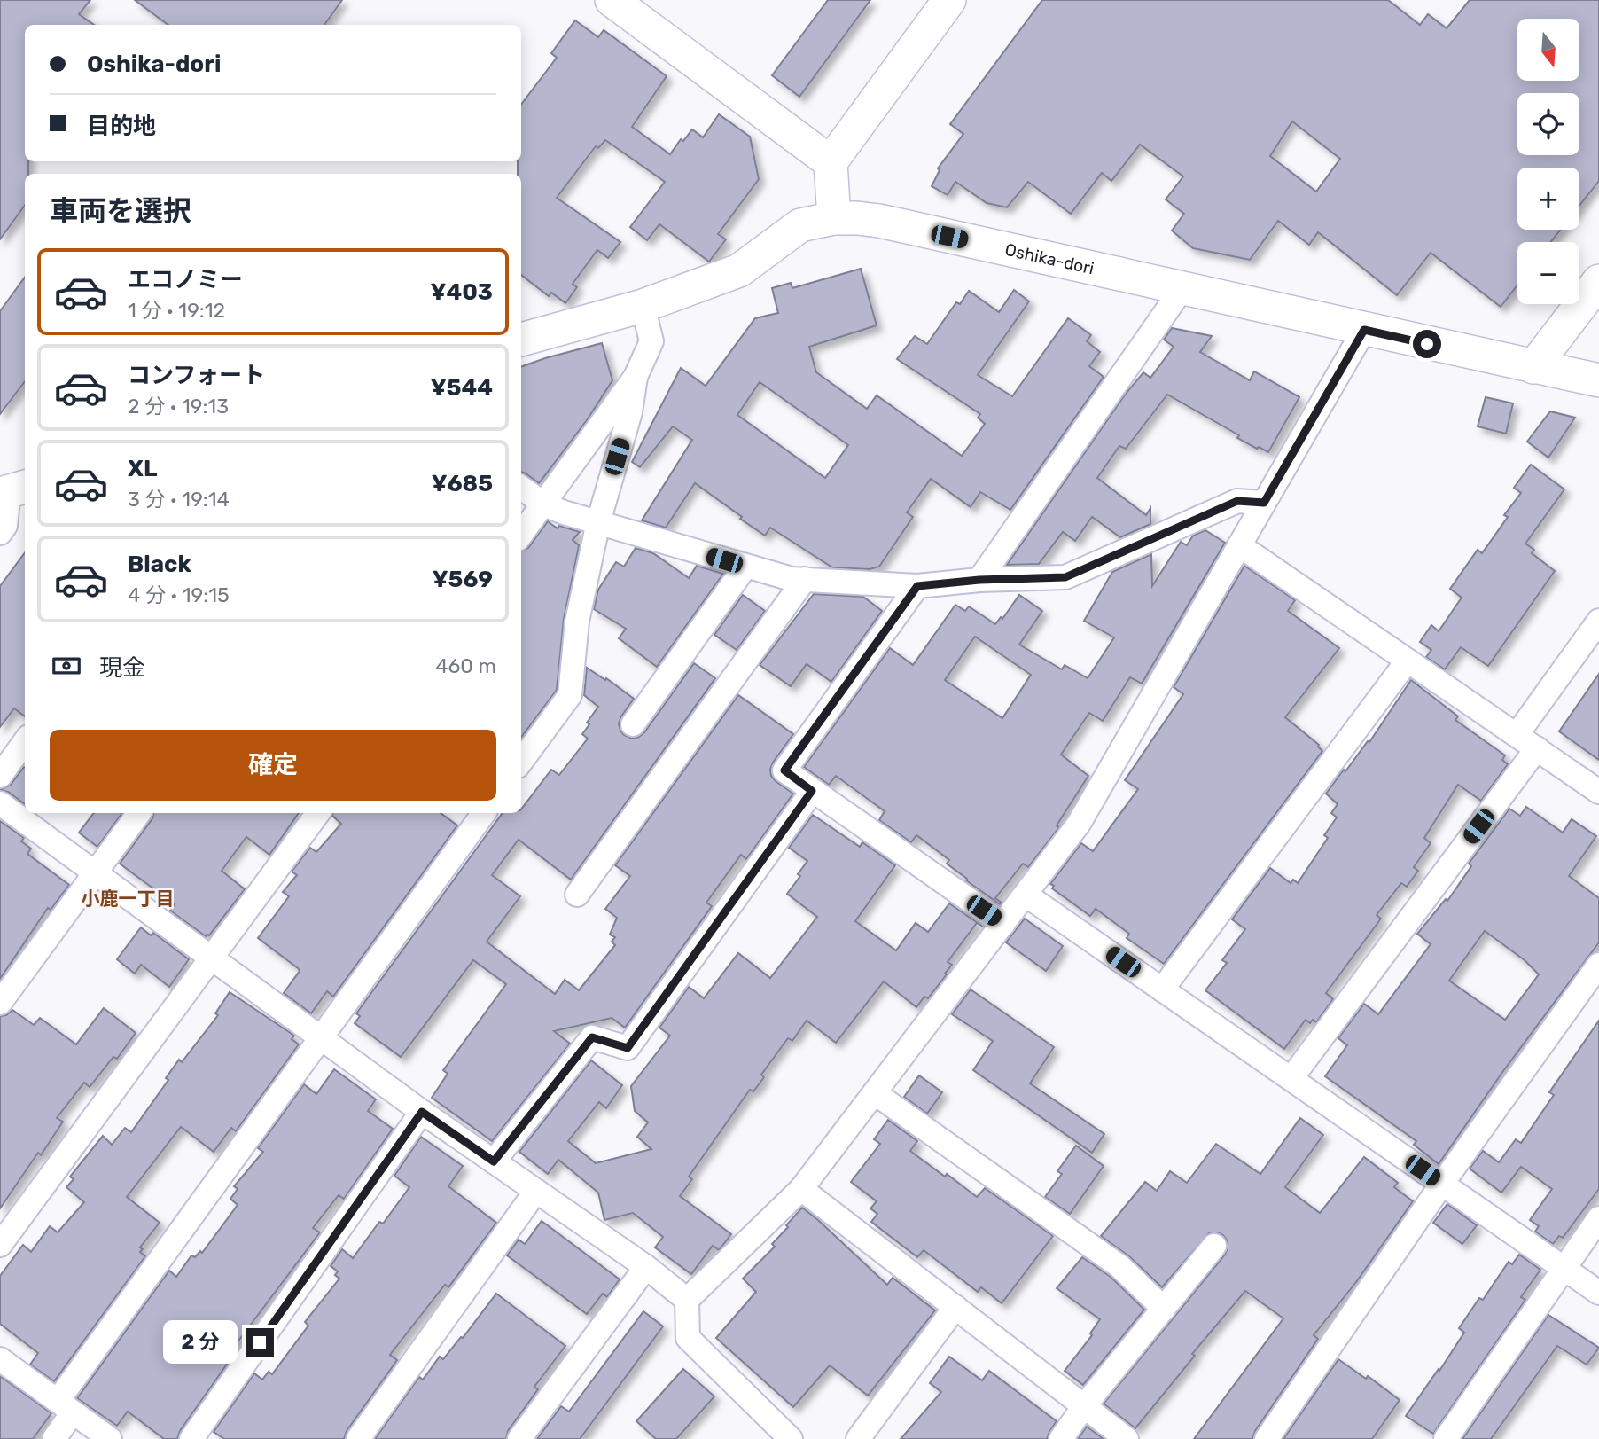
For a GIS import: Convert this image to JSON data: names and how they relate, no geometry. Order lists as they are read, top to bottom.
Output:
{
  "streets": {
    "street": ["Oshika-dori"]
  },
  "districts": ["小鹿一丁目"],
  "north": "bottom",
  "page": {
    "map_buttons": ["+", "−"],
    "banner": ["Oshika-dori", "目的地"],
    "heading": "車両を選択",
    "list": [
      {
        "name": "エコノミー",
        "note": "1 分 · 19:12",
        "value": "¥403"
      },
      {
        "name": "コンフォート",
        "note": "2 分 · 19:13",
        "value": "¥544"
      },
      {
        "name": "XL",
        "note": "3 分 · 19:14",
        "value": "¥685"
      },
      {
        "name": "Black",
        "note": "4 分 · 19:15",
        "value": "¥569"
      }
    ],
    "pay": ["現金", "460 m"],
    "buttons": "確定",
    "bubble": "2 分"
  }
}
